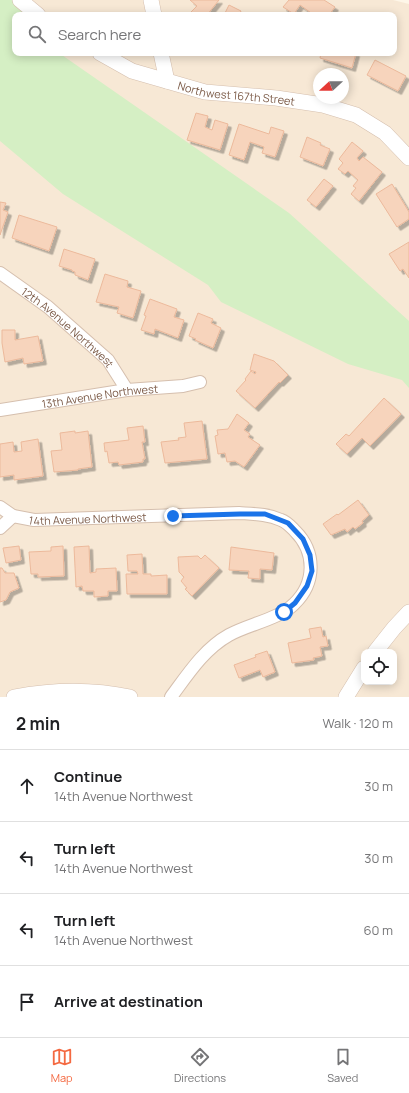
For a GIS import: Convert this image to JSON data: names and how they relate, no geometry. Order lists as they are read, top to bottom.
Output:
{
  "streets": {
    "street": [
      "Northwest 167th Street",
      "12th Avenue Northwest",
      "13th Avenue Northwest",
      "14th Avenue Northwest"
    ]
  },
  "crossings": [
    ["12th Avenue Northwest", "13th Avenue Northwest"]
  ],
  "north": "left",
  "page": {
    "search": "Search here",
    "heading": ["2 min", "Walk · 120 m"],
    "list": [
      ["Continue", "14th Avenue Northwest", "30 m"],
      ["Turn left", "14th Avenue Northwest", "30 m"],
      ["Turn left", "14th Avenue Northwest", "60 m"],
      "Arrive at destination"
    ],
    "nav": ["Map", "Directions", "Saved"]
  }
}
